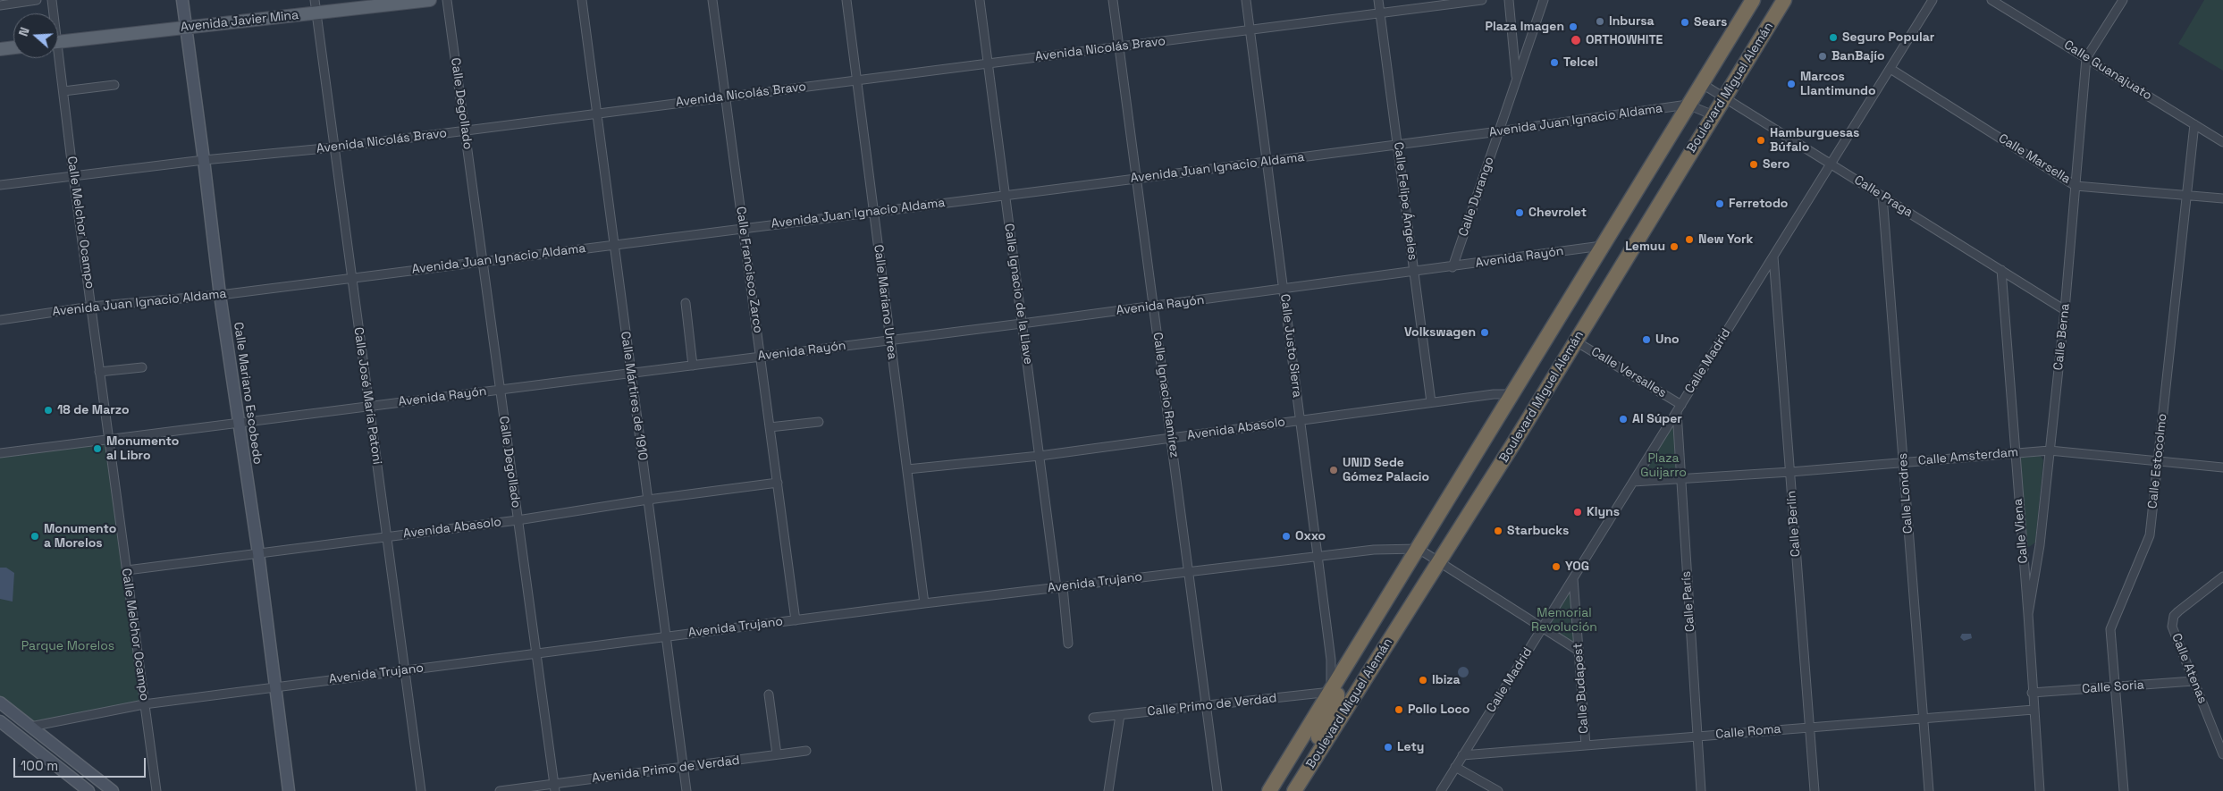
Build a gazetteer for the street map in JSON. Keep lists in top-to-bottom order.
{
  "streets": {
    "highway": ["Boulevard Miguel Alemán"],
    "main road": ["Avenida Javier Mina", "Calle Mariano Escobedo"],
    "street": [
      "Avenida Nicolás Bravo",
      "Calle Guanajuato",
      "Calle Degollado",
      "Avenida Juan Ignacio Aldama",
      "Calle Marsella",
      "Calle Durango",
      "Calle Praga",
      "Calle Felipe Ángeles",
      "Calle Melchor Ocampo",
      "Avenida Rayón",
      "Calle Francisco Zarco",
      "Calle Ignacio de la Llave",
      "Calle Mariano Urrea",
      "Calle Berna",
      "Calle Justo Sierra",
      "Calle Madrid",
      "Calle Versalles",
      "Calle Ignacio Ramírez",
      "Calle José María Patoni",
      "Calle Mártires de 1910",
      "Avenida Abasolo",
      "Calle Amsterdam",
      "Calle Estocolmo",
      "Calle Londres",
      "Calle Berlín",
      "Calle Viena",
      "Avenida Trujano",
      "Calle París",
      "Calle Atenas",
      "Calle Soria",
      "Calle Budapest",
      "Calle Primo de Verdad",
      "Calle Roma",
      "Avenida Primo de Verdad"
    ]
  },
  "crossings": [
    ["Avenida Javier Mina", "Calle Mariano Escobedo"],
    ["Avenida Javier Mina", "Calle José María Patoni"],
    ["Avenida Nicolás Bravo", "Calle Degollado"],
    ["Avenida Nicolás Bravo", "Calle Felipe Ángeles"],
    ["Avenida Nicolás Bravo", "Calle Melchor Ocampo"],
    ["Avenida Nicolás Bravo", "Calle Francisco Zarco"],
    ["Avenida Nicolás Bravo", "Calle Ignacio de la Llave"],
    ["Avenida Nicolás Bravo", "Calle Mariano Urrea"],
    ["Avenida Nicolás Bravo", "Calle Justo Sierra"],
    ["Avenida Nicolás Bravo", "Calle Mariano Escobedo"],
    ["Avenida Nicolás Bravo", "Calle Ignacio Ramírez"],
    ["Avenida Nicolás Bravo", "Calle José María Patoni"],
    ["Avenida Nicolás Bravo", "Calle Mártires de 1910"],
    ["Calle Guanajuato", "Calle Berna"],
    ["Calle Guanajuato", "Calle Estocolmo"],
    ["Boulevard Miguel Alemán", "Avenida Juan Ignacio Aldama"],
    ["Boulevard Miguel Alemán", "Calle Praga"],
    ["Boulevard Miguel Alemán", "Avenida Rayón"],
    ["Boulevard Miguel Alemán", "Calle Justo Sierra"],
    ["Boulevard Miguel Alemán", "Calle Versalles"],
    ["Boulevard Miguel Alemán", "Avenida Abasolo"],
    ["Boulevard Miguel Alemán", "Avenida Trujano"],
    ["Boulevard Miguel Alemán", "Calle Primo de Verdad"],
    ["Calle Degollado", "Avenida Juan Ignacio Aldama"],
    ["Calle Degollado", "Avenida Rayón"],
    ["Calle Degollado", "Avenida Abasolo"],
    ["Calle Degollado", "Avenida Trujano"],
    ["Calle Degollado", "Avenida Primo de Verdad"],
    ["Avenida Juan Ignacio Aldama", "Calle Durango"],
    ["Avenida Juan Ignacio Aldama", "Calle Felipe Ángeles"],
    ["Avenida Juan Ignacio Aldama", "Calle Melchor Ocampo"],
    ["Avenida Juan Ignacio Aldama", "Calle Francisco Zarco"],
    ["Avenida Juan Ignacio Aldama", "Calle Ignacio de la Llave"],
    ["Avenida Juan Ignacio Aldama", "Calle Mariano Urrea"],
    ["Avenida Juan Ignacio Aldama", "Calle Justo Sierra"],
    ["Avenida Juan Ignacio Aldama", "Calle Mariano Escobedo"],
    ["Avenida Juan Ignacio Aldama", "Calle Ignacio Ramírez"],
    ["Avenida Juan Ignacio Aldama", "Calle José María Patoni"],
    ["Avenida Juan Ignacio Aldama", "Calle Mártires de 1910"],
    ["Calle Marsella", "Calle Berna"],
    ["Calle Marsella", "Calle Madrid"],
    ["Calle Marsella", "Calle Estocolmo"],
    ["Calle Durango", "Avenida Rayón"],
    ["Calle Praga", "Calle Berna"],
    ["Calle Praga", "Calle Madrid"],
    ["Calle Praga", "Calle Londres"],
    ["Calle Praga", "Calle Viena"],
    ["Calle Felipe Ángeles", "Avenida Rayón"],
    ["Calle Felipe Ángeles", "Avenida Abasolo"],
    ["Calle Melchor Ocampo", "Avenida Rayón"],
    ["Calle Melchor Ocampo", "Avenida Abasolo"],
    ["Calle Melchor Ocampo", "Avenida Trujano"],
    ["Avenida Rayón", "Calle Francisco Zarco"],
    ["Avenida Rayón", "Calle Ignacio de la Llave"],
    ["Avenida Rayón", "Calle Mariano Urrea"],
    ["Avenida Rayón", "Calle Justo Sierra"],
    ["Avenida Rayón", "Calle Mariano Escobedo"],
    ["Avenida Rayón", "Calle Ignacio Ramírez"],
    ["Avenida Rayón", "Calle José María Patoni"],
    ["Avenida Rayón", "Calle Mártires de 1910"],
    ["Calle Francisco Zarco", "Avenida Abasolo"],
    ["Calle Francisco Zarco", "Avenida Trujano"],
    ["Calle Ignacio de la Llave", "Avenida Abasolo"],
    ["Calle Ignacio de la Llave", "Avenida Trujano"],
    ["Calle Mariano Urrea", "Avenida Abasolo"],
    ["Calle Mariano Urrea", "Avenida Trujano"],
    ["Calle Berna", "Calle Amsterdam"],
    ["Calle Berna", "Calle Viena"],
    ["Calle Justo Sierra", "Avenida Abasolo"],
    ["Calle Justo Sierra", "Avenida Trujano"],
    ["Calle Justo Sierra", "Calle Primo de Verdad"],
    ["Calle Madrid", "Calle Versalles"],
    ["Calle Madrid", "Calle Amsterdam"],
    ["Calle Madrid", "Calle Berlín"],
    ["Calle Madrid", "Calle París"],
    ["Calle Madrid", "Calle Budapest"],
    ["Calle Madrid", "Calle Roma"],
    ["Calle Versalles", "Calle París"],
    ["Calle Mariano Escobedo", "Avenida Abasolo"],
    ["Calle Mariano Escobedo", "Avenida Trujano"],
    ["Calle Ignacio Ramírez", "Avenida Abasolo"],
    ["Calle Ignacio Ramírez", "Avenida Trujano"],
    ["Calle Ignacio Ramírez", "Calle Primo de Verdad"],
    ["Calle José María Patoni", "Avenida Abasolo"],
    ["Calle José María Patoni", "Avenida Trujano"],
    ["Calle Mártires de 1910", "Avenida Abasolo"],
    ["Calle Mártires de 1910", "Avenida Trujano"],
    ["Calle Mártires de 1910", "Avenida Primo de Verdad"],
    ["Calle Amsterdam", "Calle Estocolmo"],
    ["Calle Amsterdam", "Calle Londres"],
    ["Calle Amsterdam", "Calle Berlín"],
    ["Calle Amsterdam", "Calle Viena"],
    ["Calle Amsterdam", "Calle París"],
    ["Calle Estocolmo", "Calle Soria"],
    ["Calle Londres", "Calle Roma"],
    ["Calle Berlín", "Calle Roma"],
    ["Calle Viena", "Calle Soria"],
    ["Calle Viena", "Calle Roma"],
    ["Calle París", "Calle Roma"],
    ["Calle Atenas", "Calle Soria"],
    ["Calle Budapest", "Calle Roma"]
  ],
  "parks": ["Plaza Guijarro", "Memorial Revolución", "Parque Morelos"],
  "places": [
    "Inbursa",
    "Sears",
    "Plaza Imagen",
    "Seguro Popular",
    "ORTHOWHITE",
    "BanBajío",
    "Telcel",
    "Marcos Llantimundo",
    "Hamburguesas Búfalo",
    "Sero",
    "Ferretodo",
    "Chevrolet",
    "New York",
    "Lemuu",
    "Volkswagen",
    "Uno",
    "18 de Marzo",
    "Al Súper",
    "Monumento al Libro",
    "UNID Sede Gómez Palacio",
    "Klyns",
    "Starbucks",
    "Monumento a Morelos",
    "Oxxo",
    "YOG",
    "Ibiza",
    "Pollo Loco",
    "Lety"
  ],
  "scale_bar": "100 m",
  "north": "left"
}
